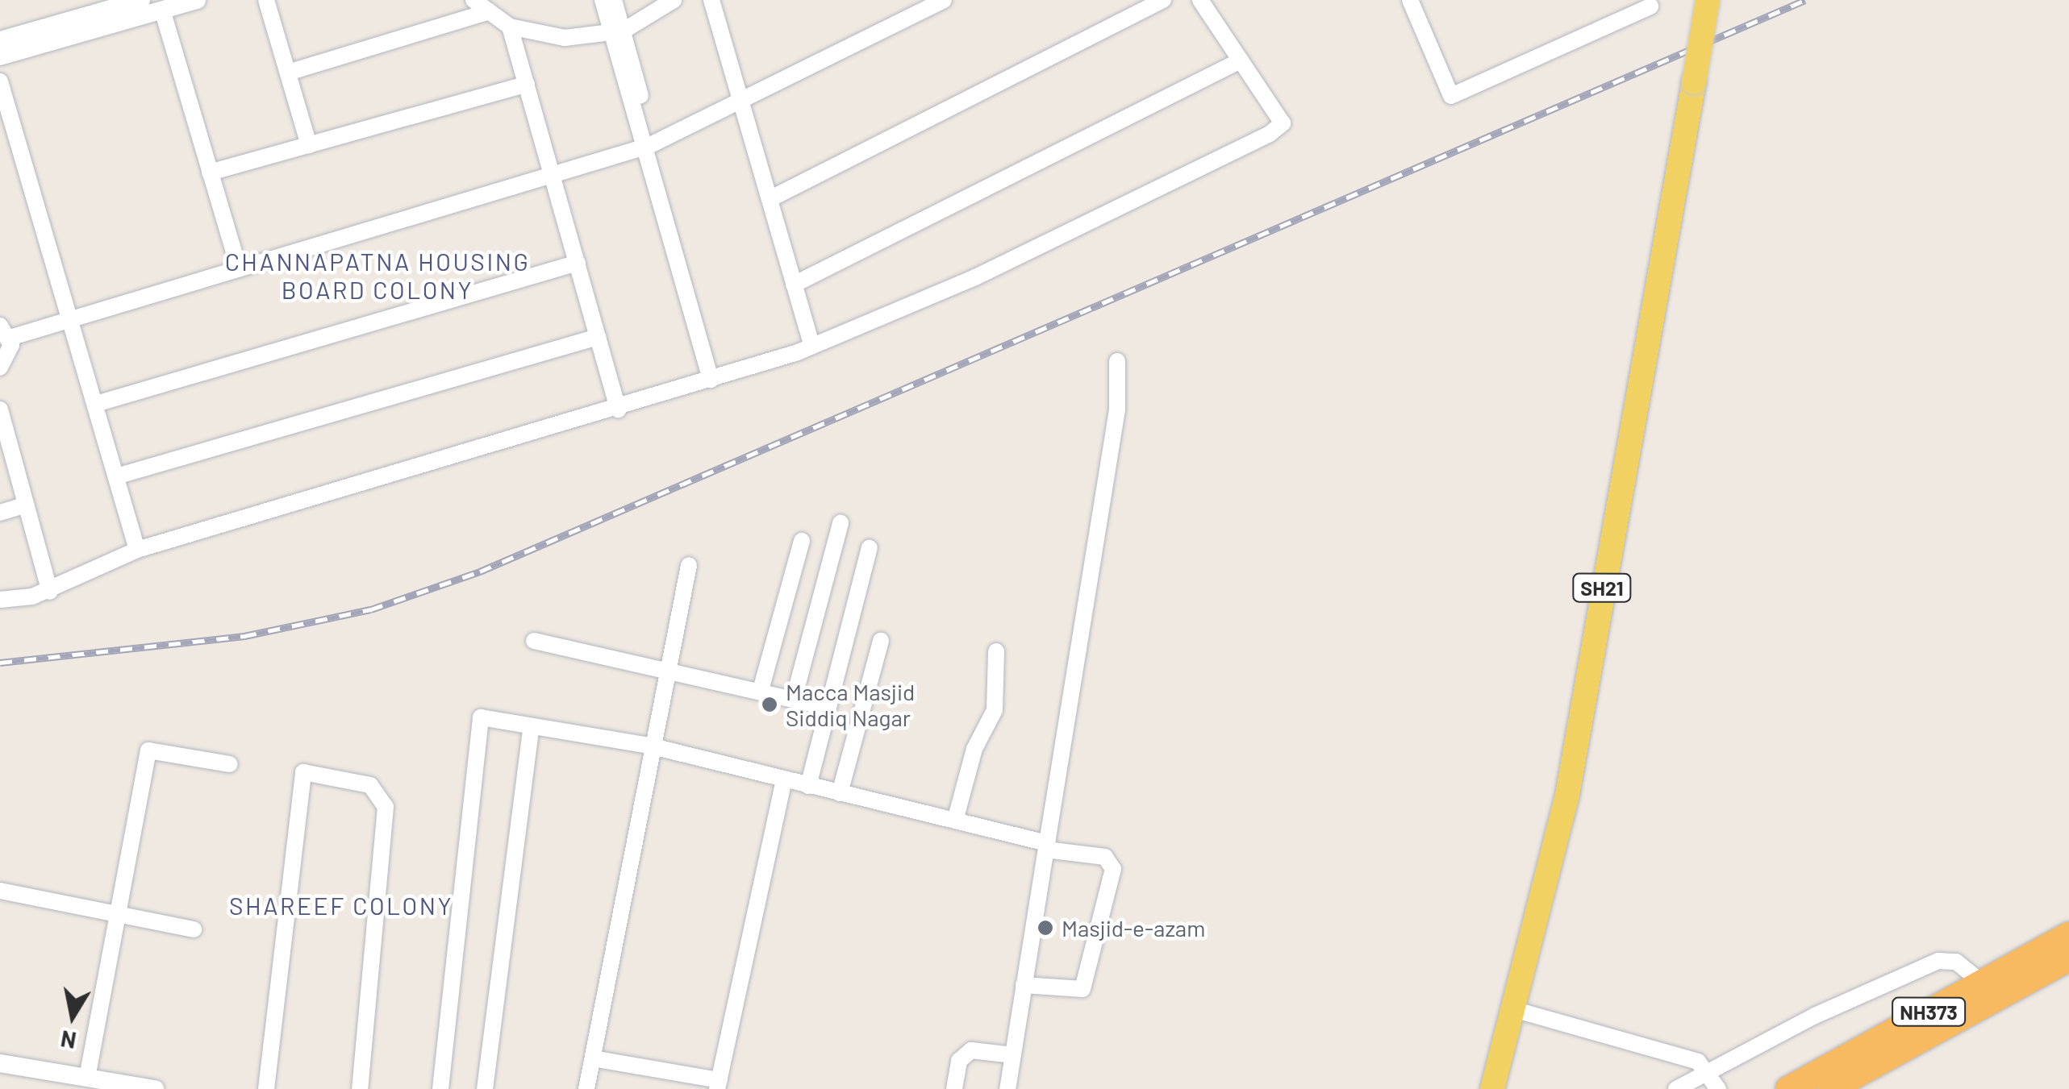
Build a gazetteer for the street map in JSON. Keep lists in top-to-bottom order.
{
  "streets": {
    "highway": ["NH373"],
    "main road": ["SH21"]
  },
  "districts": ["CHANNAPATNA HOUSING BOARD COLONY", "SHAREEF COLONY"],
  "places": ["Macca Masjid Siddiq Nagar", "Masjid-e-azam"],
  "north": "bottom"
}
